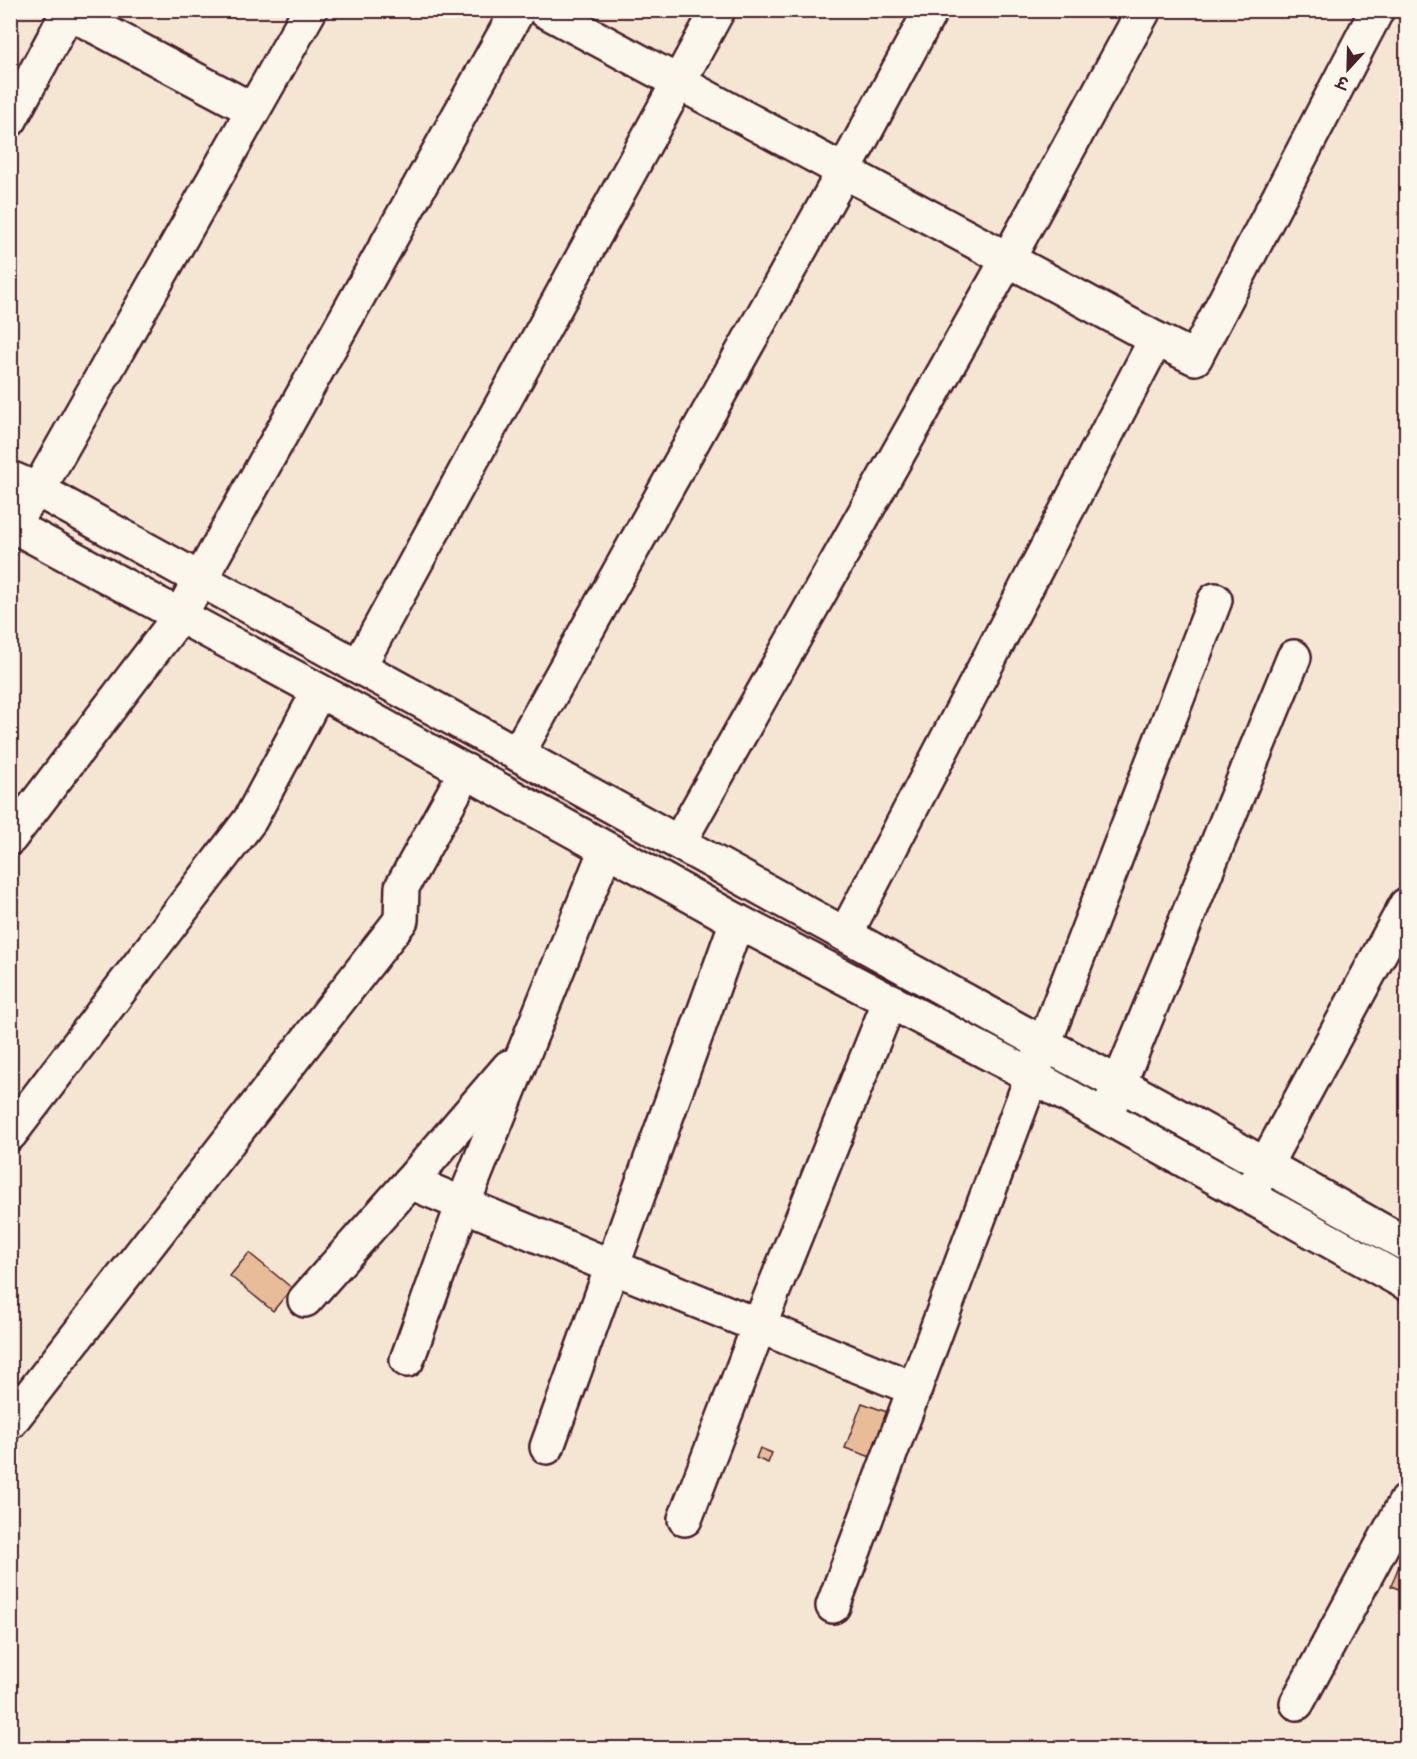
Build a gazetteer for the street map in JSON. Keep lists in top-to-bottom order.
{
  "north": "bottom"
}
